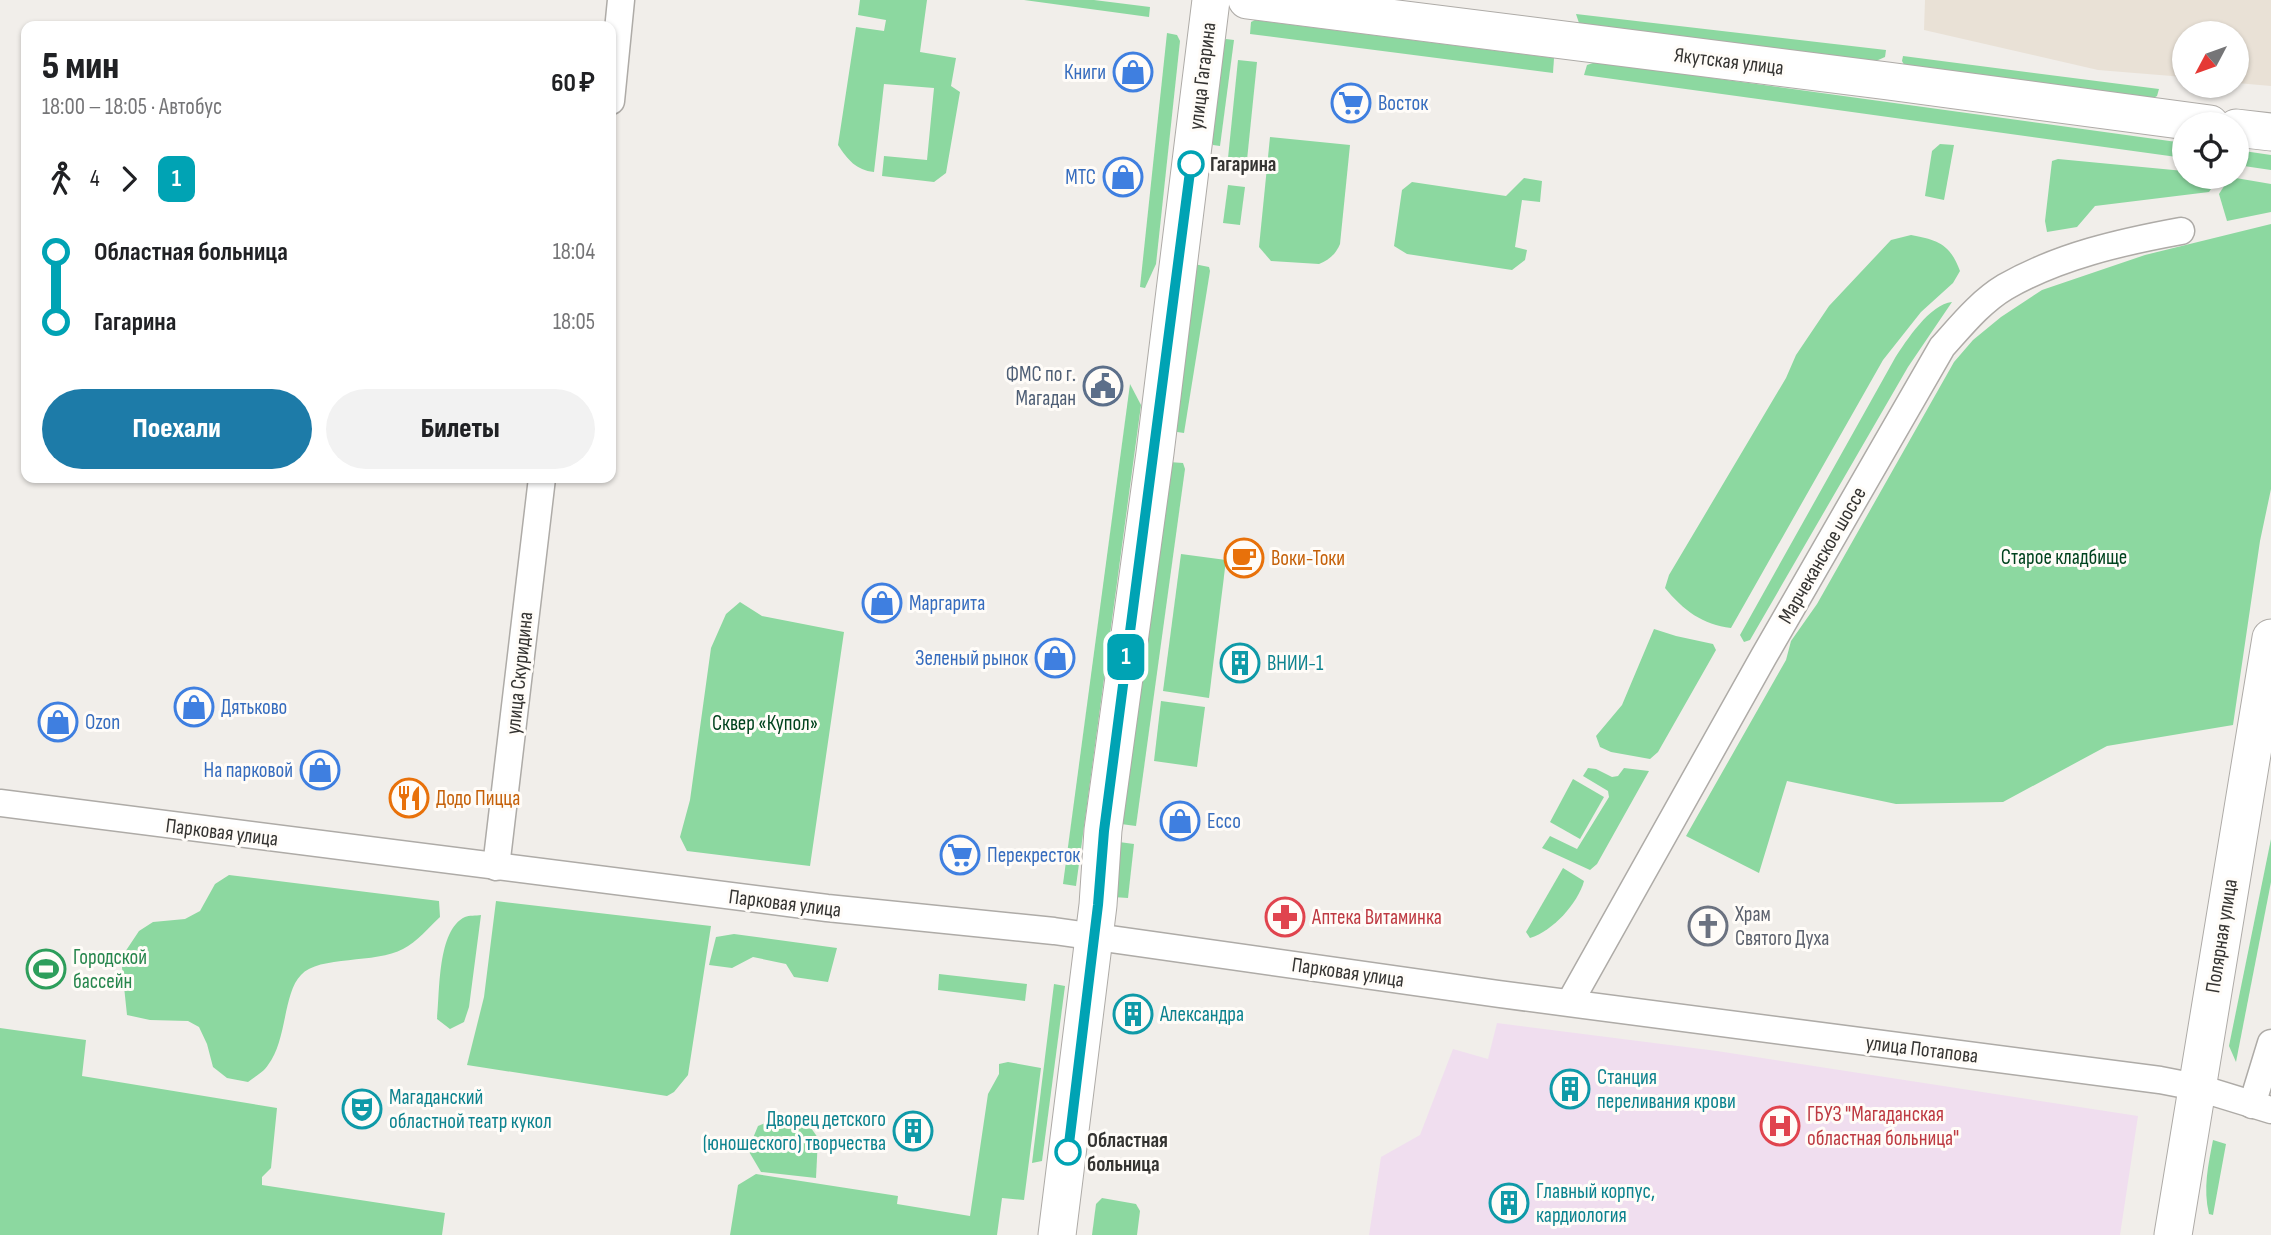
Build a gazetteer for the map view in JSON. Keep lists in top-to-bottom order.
{
  "streets": {
    "main road": ["Якутская улица", "улица Гагарина", "Полярная улица"],
    "street": [
      "Марчеканское шоссе",
      "улица Скуридина",
      "Парковая улица",
      "улица Потапова"
    ]
  },
  "crossings": [
    ["улица Гагарина", "Парковая улица"],
    ["Марчеканское шоссе", "Парковая улица"],
    ["Марчеканское шоссе", "улица Потапова"],
    ["улица Скуридина", "Парковая улица"],
    ["Парковая улица", "улица Потапова"],
    ["Полярная улица", "улица Потапова"]
  ],
  "parks": ["Старое кладбище", "Сквер «Купол»"],
  "places": {
    "shop": [
      "Книги",
      "МТС",
      "Маргарита",
      "Зеленый рынок",
      "Дятьково",
      "Ozon",
      "На парковой",
      "Ecco"
    ],
    "supermarket": ["Восток", "Перекресток"],
    "other": ["Гагарина", "Областная больница"],
    "public building": ["ФМС по г. Магадан"],
    "cafe": ["Воки-Токи"],
    "building": [
      "ВНИИ-1",
      "Александра",
      "Станция переливания крови",
      "Дворец детского (юношеского) творчества",
      "Главный корпус, кардиология"
    ],
    "restaurant": ["Додо Пицца"],
    "pharmacy": ["Аптека Витаминка"],
    "church": ["Храм Святого Духа"],
    "sports": ["Городской бассейн"],
    "theatre": ["Магаданский областной театр кукол"],
    "hospital": ["ГБУЗ \"Магаданская областная больница\""]
  },
  "lines": ["bus line 1"],
  "north": "bottom left",
  "page": {
    "on_map": "1",
    "heading": ["5 мин", "18:00 – 18:05 · Автобус", "60 ₽"],
    "legs": ["4", "1"],
    "list": [
      {
        "name": "Областная больница",
        "value": "18:04"
      },
      {
        "name": "Гагарина",
        "value": "18:05"
      }
    ],
    "buttons": ["Поехали", "Билеты"]
  }
}
